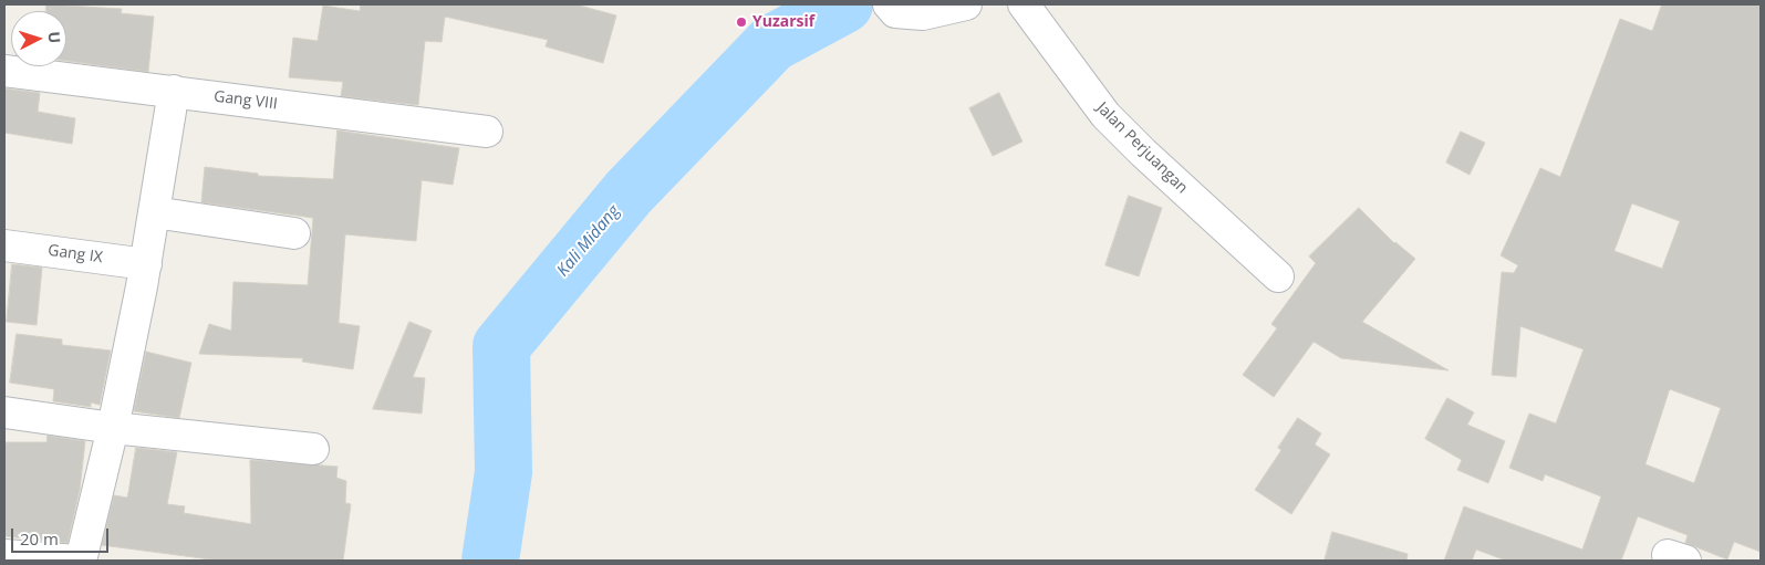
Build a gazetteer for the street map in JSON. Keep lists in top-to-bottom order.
{
  "streets": {
    "street": ["Gang VIII", "Jalan Perjuangan", "Gang IX"]
  },
  "water": ["Kali Midang"],
  "places": ["Yuzarsif"],
  "scale_bar": "20 m",
  "north": "right"
}
